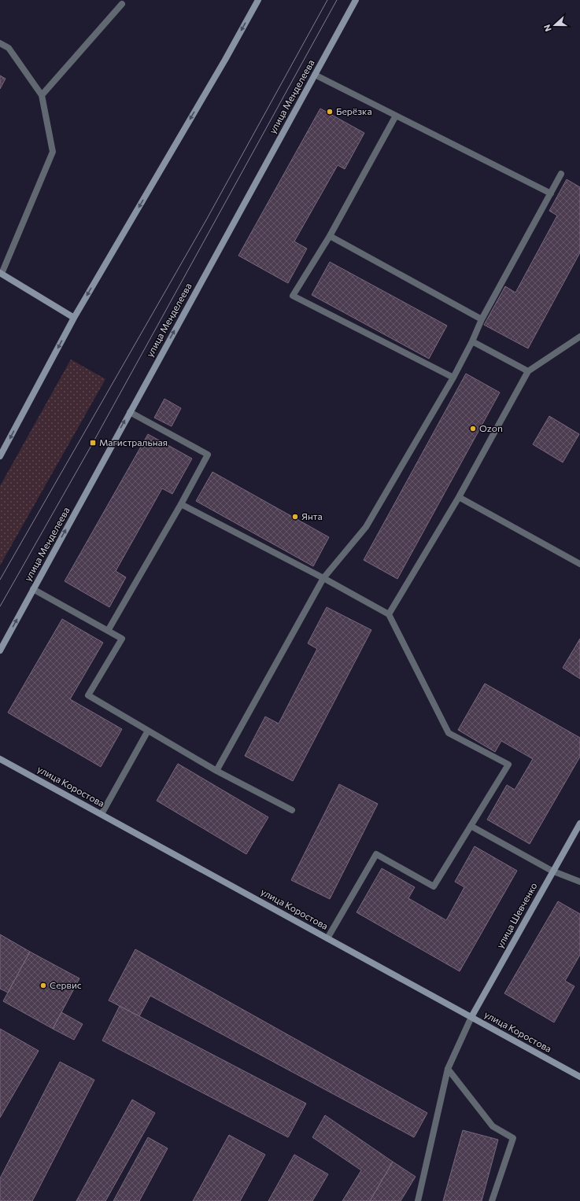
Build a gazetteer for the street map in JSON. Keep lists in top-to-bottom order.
{
  "streets": {
    "main road": ["улица Менделеева", "улица Коростова", "улица Шевченко"]
  },
  "crossings": [
    ["улица Коростова", "улица Шевченко"]
  ],
  "one_way": ["улица Менделеева"],
  "places": {
    "other": [
      "Берёзка",
      "Ozon",
      "Янта",
      "Сервис"
    ],
    "transit": ["Магистральная"]
  },
  "north": "left"
}
